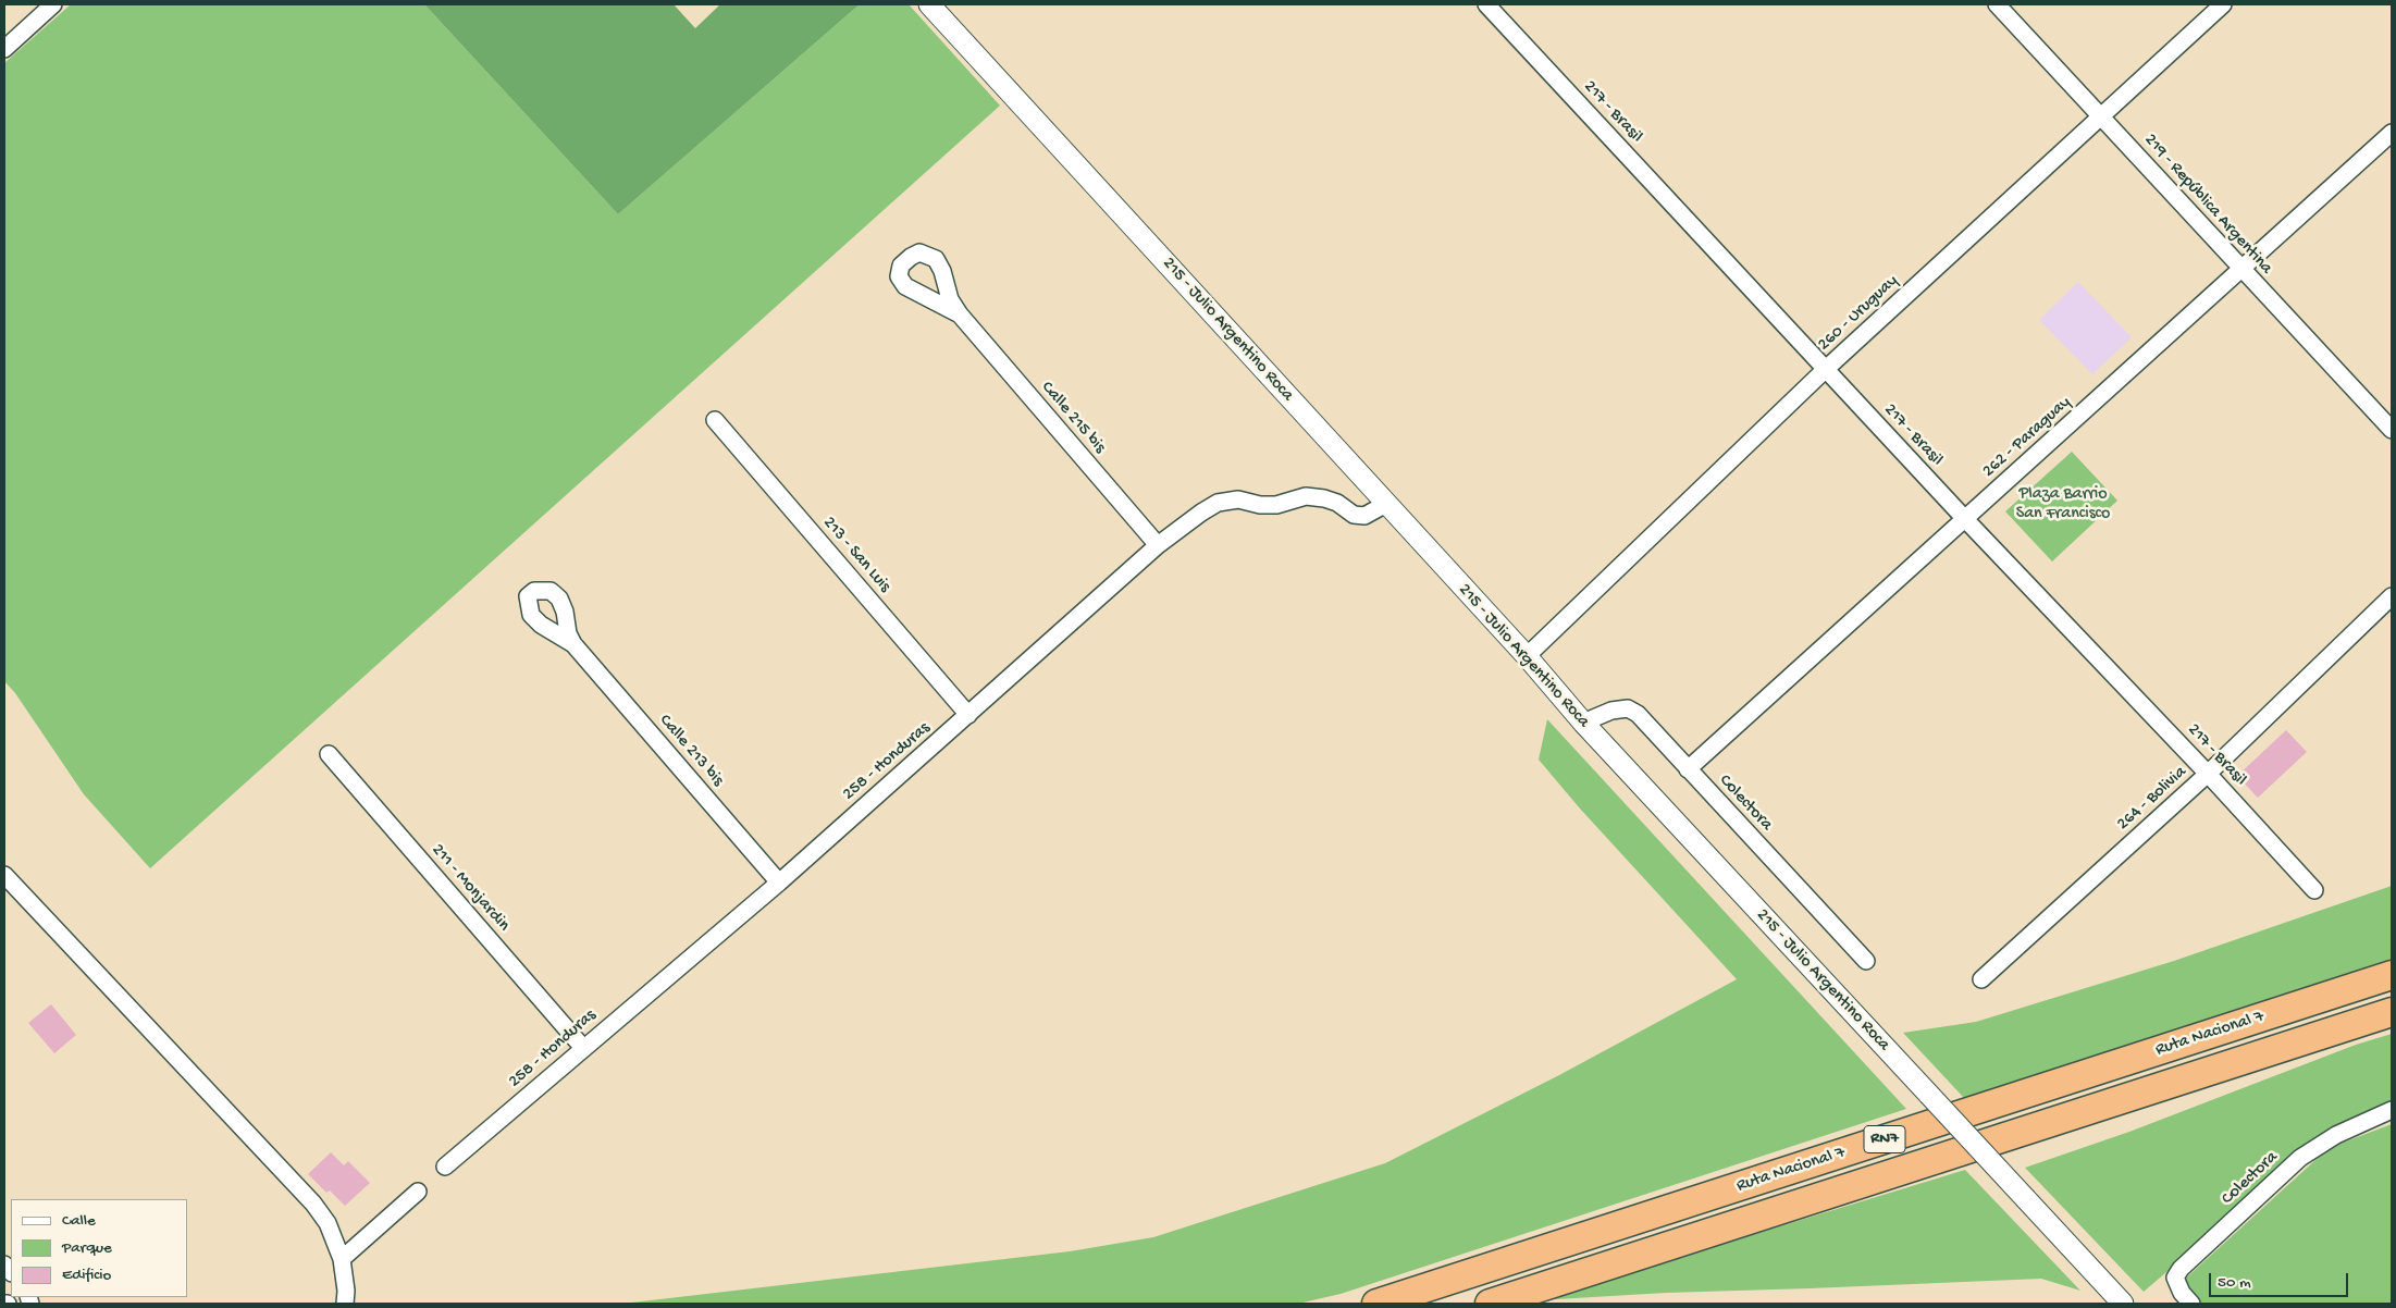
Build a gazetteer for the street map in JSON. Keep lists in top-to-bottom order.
{
  "streets": {
    "highway": ["Ruta Nacional 7", "RN7"],
    "street": [
      "217 - Brasil",
      "219 - República Argentina",
      "260 - Uruguay",
      "215 - Julio Argentino Roca",
      "Calle 215 bis",
      "262 - Paraguay",
      "213 - San Luis",
      "Calle 213 bis",
      "258 - Honduras",
      "264 - Bolivia",
      "Colectora",
      "211 - Monjardin"
    ]
  },
  "crossings": [
    ["217 - Brasil", "260 - Uruguay"],
    ["217 - Brasil", "262 - Paraguay"],
    ["217 - Brasil", "264 - Bolivia"],
    ["219 - República Argentina", "260 - Uruguay"],
    ["219 - República Argentina", "262 - Paraguay"],
    ["260 - Uruguay", "215 - Julio Argentino Roca"],
    ["215 - Julio Argentino Roca", "258 - Honduras"],
    ["215 - Julio Argentino Roca", "Colectora"],
    ["Calle 215 bis", "258 - Honduras"],
    ["262 - Paraguay", "Colectora"],
    ["213 - San Luis", "258 - Honduras"],
    ["Calle 213 bis", "258 - Honduras"],
    ["258 - Honduras", "211 - Monjardin"]
  ],
  "parks": ["Plaza Barrio San Francisco"],
  "legend": ["Calle", "Parque", "Edificio"],
  "scale_bar": "50 m"
}
